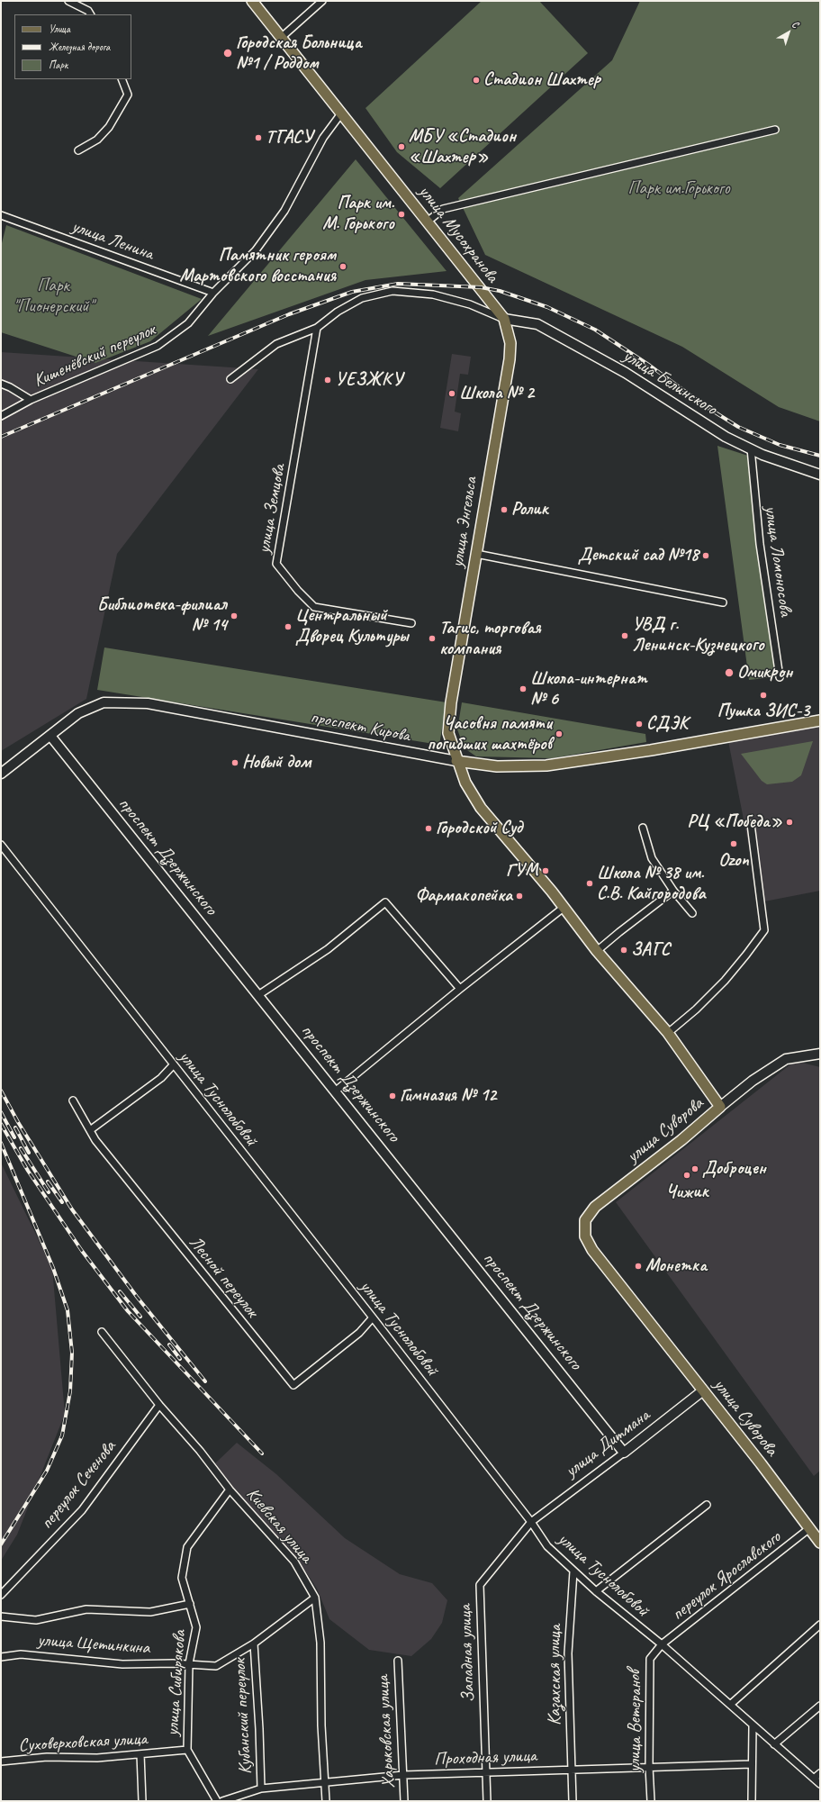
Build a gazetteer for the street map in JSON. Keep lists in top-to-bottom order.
{
  "streets": {
    "main road": [
      "улица Мусохранова",
      "улица Энгельса",
      "проспект Кирова",
      "улица Суворова"
    ],
    "street": [
      "улица Ленина",
      "Кишенёвский переулок",
      "улица Белинского",
      "улица Земцова",
      "улица Ломоносова",
      "проспект Дзержинского",
      "улица Туснолобовой",
      "Лесной переулок",
      "улица Дитмана",
      "переулок Сеченова",
      "Киевская улица",
      "переулок Ярославского",
      "улица Щетинкина",
      "Западная улица",
      "Казахская улица",
      "улица Сибирякова",
      "Кубанский переулок",
      "улица Ветеранов",
      "Харьковская улица",
      "Суховерховская улица",
      "Проходная улица"
    ]
  },
  "crossings": [
    ["улица Мусохранова", "Кишенёвский переулок"],
    ["улица Мусохранова", "улица Белинского"],
    ["улица Мусохранова", "улица Энгельса"],
    ["улица Ленина", "Кишенёвский переулок"],
    ["улица Белинского", "улица Энгельса"],
    ["улица Белинского", "улица Ломоносова"],
    ["улица Энгельса", "улица Суворова"],
    ["проспект Кирова", "проспект Дзержинского"],
    ["проспект Кирова", "улица Суворова"],
    ["проспект Дзержинского", "улица Дитмана"],
    ["улица Туснолобовой", "Лесной переулок"],
    ["улица Туснолобовой", "улица Дитмана"],
    ["улица Туснолобовой", "переулок Ярославского"],
    ["улица Туснолобовой", "Западная улица"],
    ["улица Туснолобовой", "Казахская улица"],
    ["улица Туснолобовой", "улица Ветеранов"],
    ["улица Суворова", "улица Дитмана"],
    ["улица Суворова", "переулок Ярославского"],
    ["улица Дитмана", "Западная улица"],
    ["переулок Сеченова", "Киевская улица"],
    ["Киевская улица", "улица Щетинкина"],
    ["Киевская улица", "улица Сибирякова"],
    ["Киевская улица", "Проходная улица"],
    ["переулок Ярославского", "улица Ветеранов"],
    ["улица Щетинкина", "улица Сибирякова"],
    ["улица Щетинкина", "Кубанский переулок"],
    ["Западная улица", "Проходная улица"],
    ["Казахская улица", "Проходная улица"],
    ["улица Сибирякова", "Суховерховская улица"],
    ["Кубанский переулок", "Проходная улица"],
    ["улица Ветеранов", "Проходная улица"],
    ["Харьковская улица", "Проходная улица"]
  ],
  "parks": ["Парк им.Горького", "Парк \"Пионерский\""],
  "places": [
    "Городская Больница №1 / Роддом",
    "Стадион Шахтер",
    "ТГАСУ",
    "МБУ «Стадион «Шахтер»",
    "Парк им. М. Горького",
    "Памятник героям Мартовского восстания",
    "УЕЗЖКУ",
    "Школа № 2",
    "Ролик",
    "Детский сад №18",
    "Библиотека-филиал № 14",
    "Центральный Дворец Культуры",
    "УВД г. Ленинск-Кузнецкого",
    "Тагис, торговая компания",
    "Омикрон",
    "Школа-интернат № 6",
    "Пушка ЗИС-3",
    "СДЭК",
    "Часовня памяти погибших шахтёров",
    "Новый дом",
    "РЦ «Победа»",
    "Городской Суд",
    "Ozon",
    "ГУМ",
    "Школа № 38 им. С.В. Кайгородова",
    "Фармакопейка",
    "ЗАГС",
    "Гимназия № 12",
    "Доброцен",
    "Чижик",
    "Монетка"
  ],
  "legend": ["Улица", "Железная дорога", "Парк"],
  "north": "top right"
}
